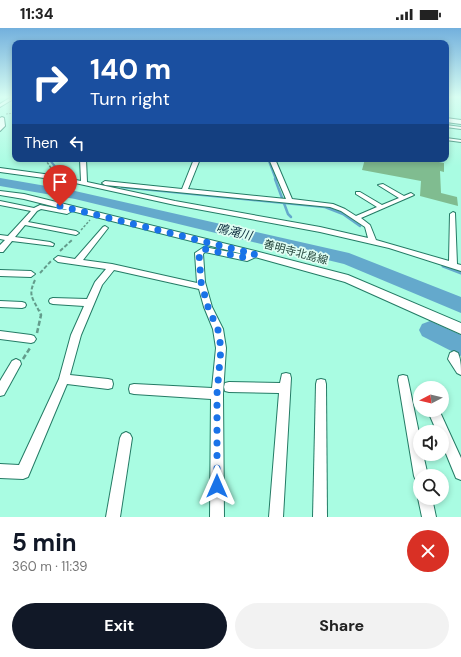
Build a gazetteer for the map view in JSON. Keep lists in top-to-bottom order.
{
  "streets": {
    "main road": ["善明寺北島線"]
  },
  "water": ["鳴滝川"],
  "north": "left",
  "page": {
    "status": "11:34",
    "turn": ["140 m", "Turn right"],
    "then": "Then",
    "heading": ["5 min", "360 m · 11:39"],
    "buttons": ["Exit", "Share"]
  }
}
